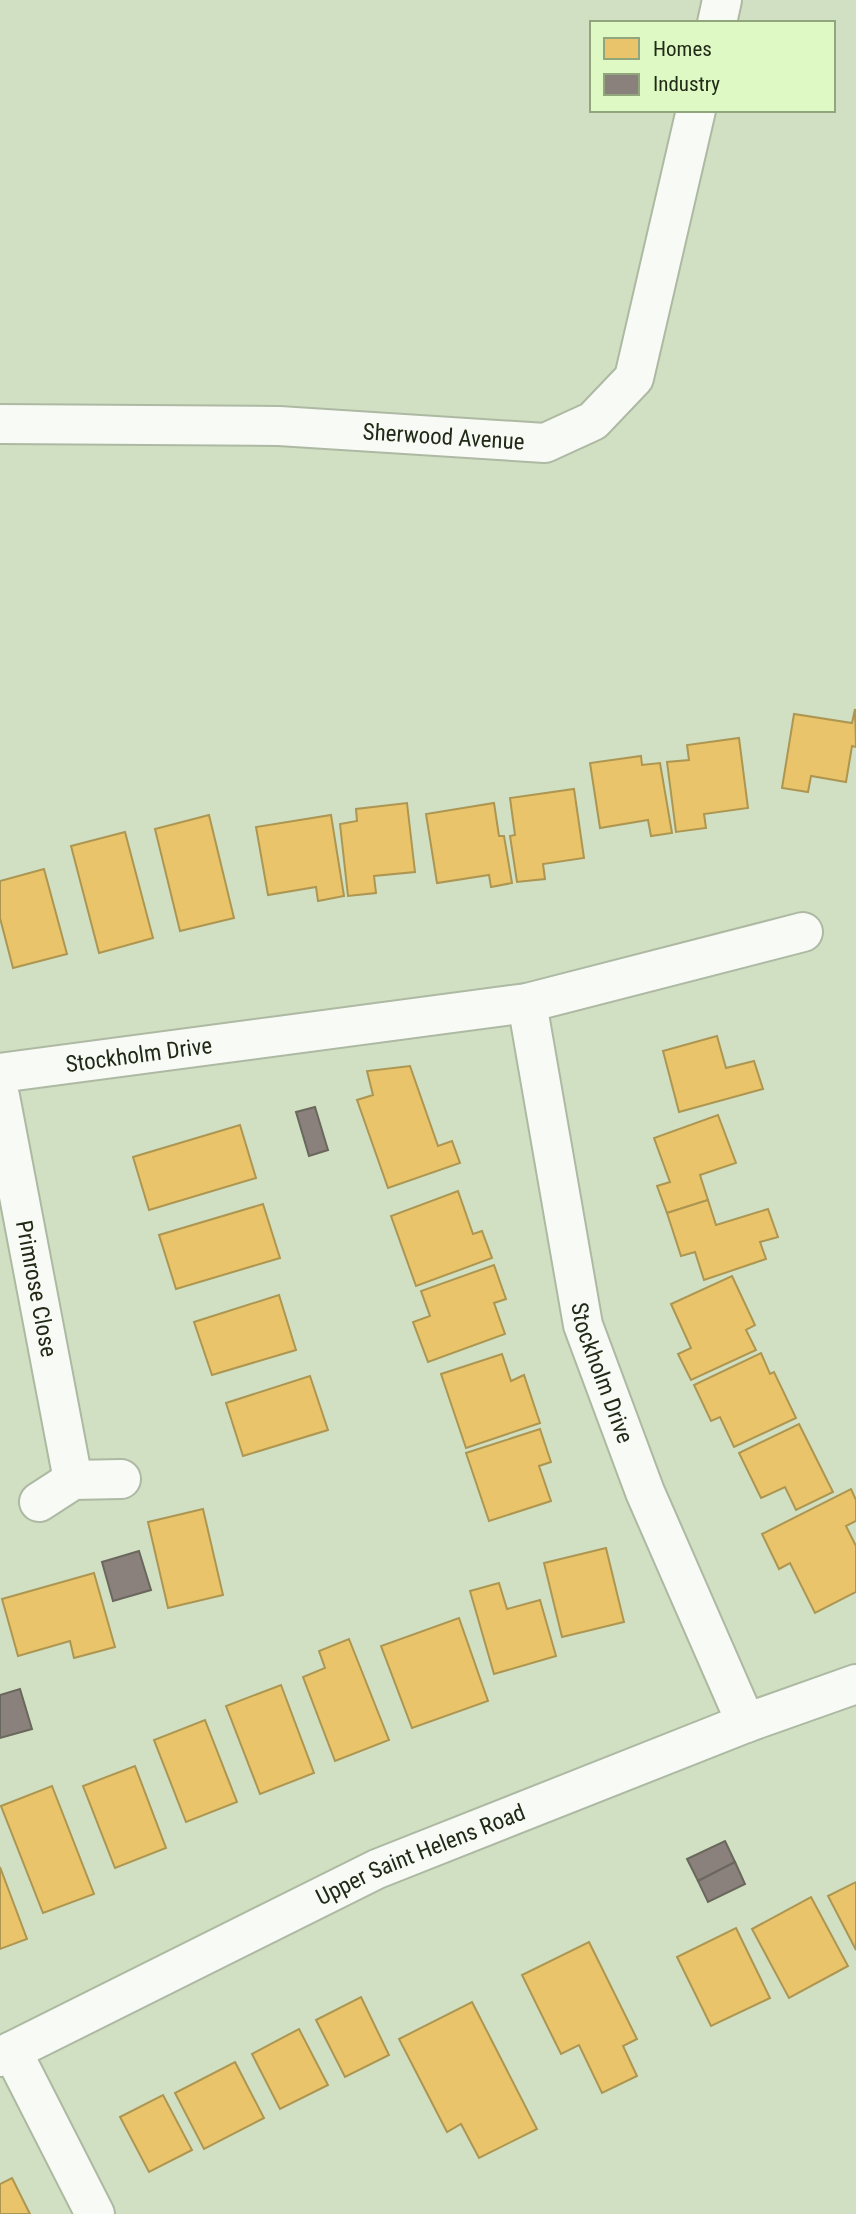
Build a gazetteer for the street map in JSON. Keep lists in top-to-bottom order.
{
  "streets": {
    "street": [
      "Sherwood Avenue",
      "Stockholm Drive",
      "Primrose Close",
      "Upper Saint Helens Road"
    ]
  },
  "crossings": [
    ["Stockholm Drive", "Upper Saint Helens Road"]
  ],
  "legend": ["Homes", "Industry"]
}
